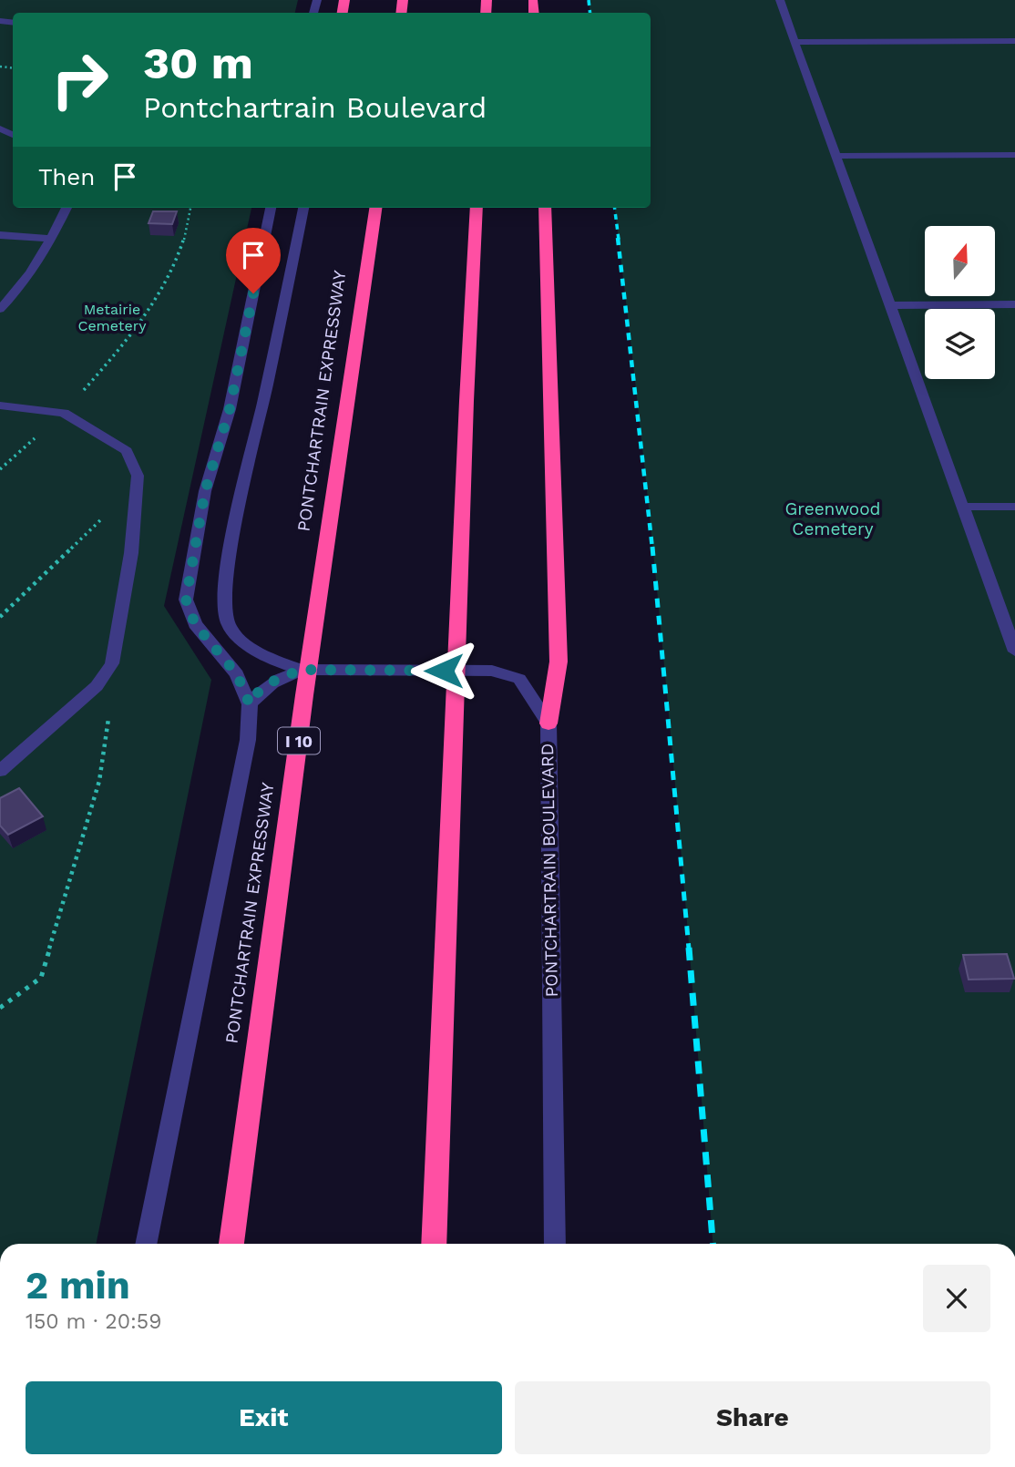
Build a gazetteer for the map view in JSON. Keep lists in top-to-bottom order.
{
  "streets": {
    "highway": ["PONTCHARTRAIN EXPRESSWAY", "I 10"],
    "street": ["PONTCHARTRAIN BOULEVARD"]
  },
  "parks": ["Metairie Cemetery", "Greenwood Cemetery"],
  "north": "top",
  "page": {
    "turn": ["30 m", "Pontchartrain Boulevard"],
    "then": "Then",
    "heading": ["2 min", "150 m · 20:59"],
    "buttons": ["Exit", "Share"]
  }
}
